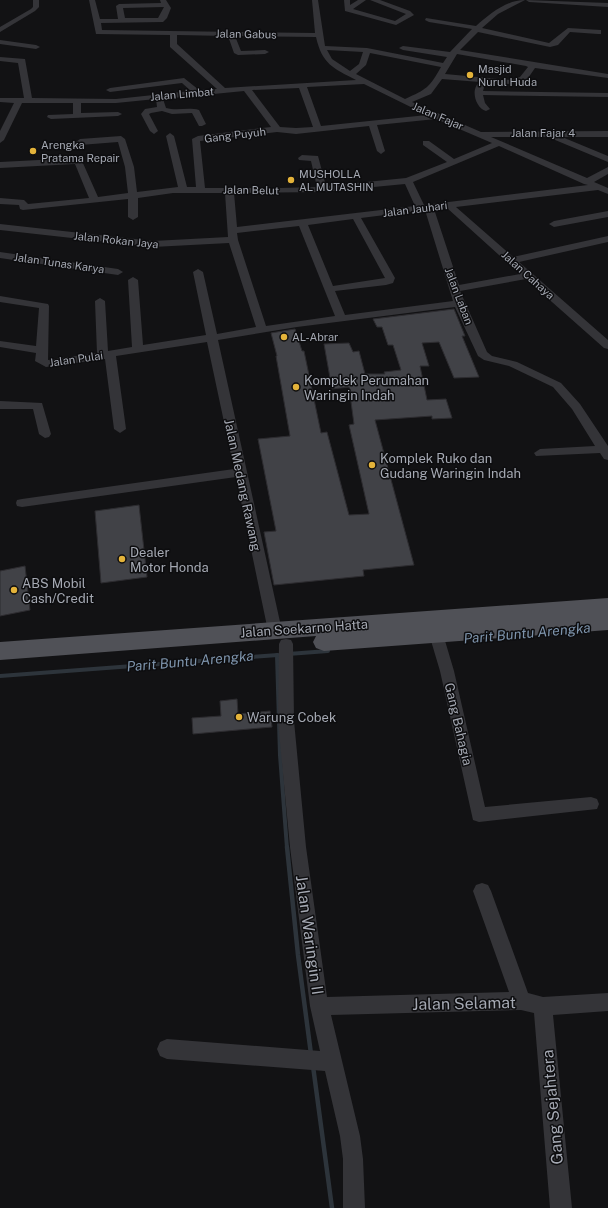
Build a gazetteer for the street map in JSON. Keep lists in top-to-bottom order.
{
  "streets": {
    "main road": ["Jalan Soekarno Hatta"],
    "street": [
      "Jalan Gabus",
      "Jalan Limbat",
      "Jalan Fajar",
      "Jalan Fajar 4",
      "Gang Puyuh",
      "Jalan Belut",
      "Jalan Jauhari",
      "Jalan Rokan Jaya",
      "Jalan Tunas Karya",
      "Jalan Cahaya",
      "Jalan Laban",
      "Jalan Pulai",
      "Jalan Medang Rawang",
      "Gang Bahagia",
      "Jalan Waringin II",
      "Jalan Selamat",
      "Gang Sejahtera"
    ]
  },
  "crossings": [
    ["Jalan Gabus", "Jalan Fajar"],
    ["Jalan Limbat", "Jalan Fajar"],
    ["Jalan Fajar", "Jalan Fajar 4"],
    ["Jalan Fajar", "Jalan Belut"],
    ["Jalan Fajar", "Jalan Jauhari"],
    ["Gang Puyuh", "Jalan Belut"],
    ["Jalan Belut", "Jalan Laban"],
    ["Jalan Jauhari", "Jalan Rokan Jaya"],
    ["Jalan Jauhari", "Jalan Cahaya"],
    ["Jalan Jauhari", "Jalan Laban"],
    ["Jalan Laban", "Jalan Pulai"],
    ["Jalan Pulai", "Jalan Medang Rawang"],
    ["Jalan Medang Rawang", "Jalan Soekarno Hatta"],
    ["Jalan Medang Rawang", "Jalan Waringin II"],
    ["Jalan Soekarno Hatta", "Gang Bahagia"],
    ["Jalan Soekarno Hatta", "Jalan Waringin II"],
    ["Jalan Waringin II", "Jalan Selamat"],
    ["Jalan Selamat", "Gang Sejahtera"]
  ],
  "water": ["Parit Buntu Arengka"],
  "places": [
    "Masjid Nurul Huda",
    "Arengka Pratama Repair",
    "MUSHOLLA AL MUTASHIN",
    "AL-Abrar",
    "Komplek Perumahan Waringin Indah",
    "Komplek Ruko dan Gudang Waringin Indah",
    "Dealer Motor Honda",
    "ABS Mobil Cash/Credit",
    "Warung Cobek"
  ]
}
